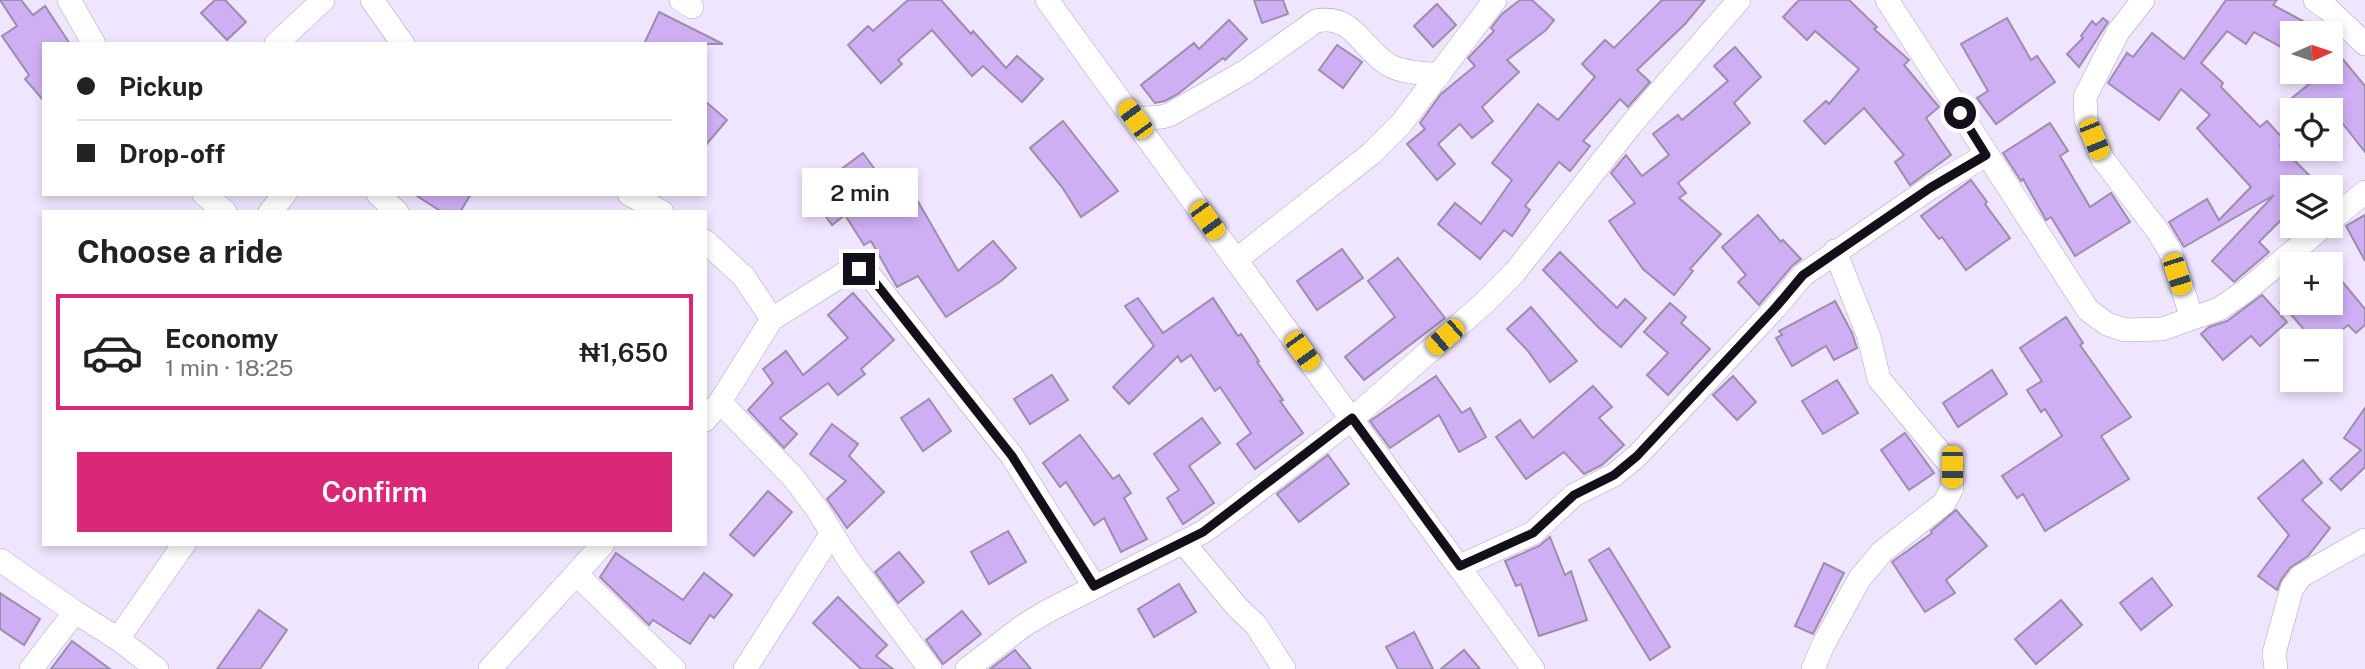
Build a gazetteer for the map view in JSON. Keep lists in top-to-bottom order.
{
  "north": "right",
  "page": {
    "map_buttons": ["+", "−"],
    "banner": ["Pickup", "Drop-off"],
    "bubble": "2 min",
    "heading": "Choose a ride",
    "list": [
      {
        "name": "Economy",
        "note": "1 min · 18:25",
        "value": "₦1,650"
      }
    ],
    "buttons": "Confirm"
  }
}
